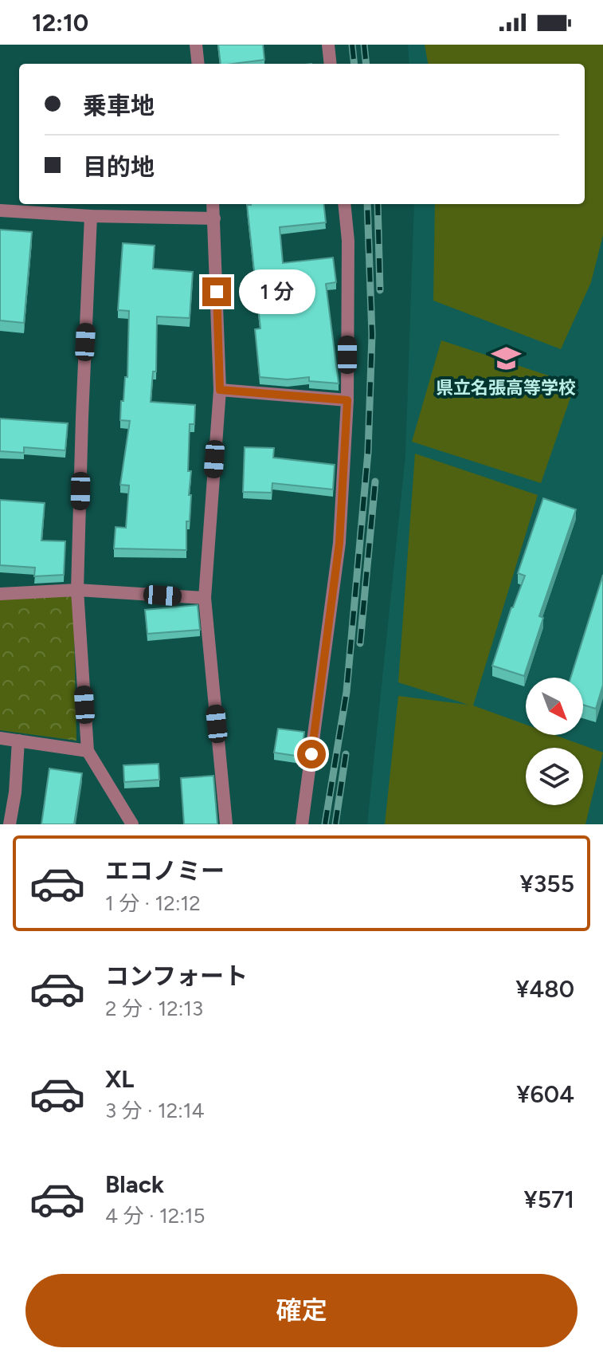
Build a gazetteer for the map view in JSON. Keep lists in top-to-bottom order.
{
  "places": {
    "school or university": ["県立名張高等学校"]
  },
  "north": "bottom right",
  "page": {
    "status": "12:10",
    "banner": ["乗車地", "目的地"],
    "bubble": "1 分",
    "list": [
      {
        "name": "エコノミー",
        "note": "1 分 · 12:12",
        "value": "¥355"
      },
      {
        "name": "コンフォート",
        "note": "2 分 · 12:13",
        "value": "¥480"
      },
      {
        "name": "XL",
        "note": "3 分 · 12:14",
        "value": "¥604"
      },
      {
        "name": "Black",
        "note": "4 分 · 12:15",
        "value": "¥571"
      }
    ],
    "buttons": "確定"
  }
}
